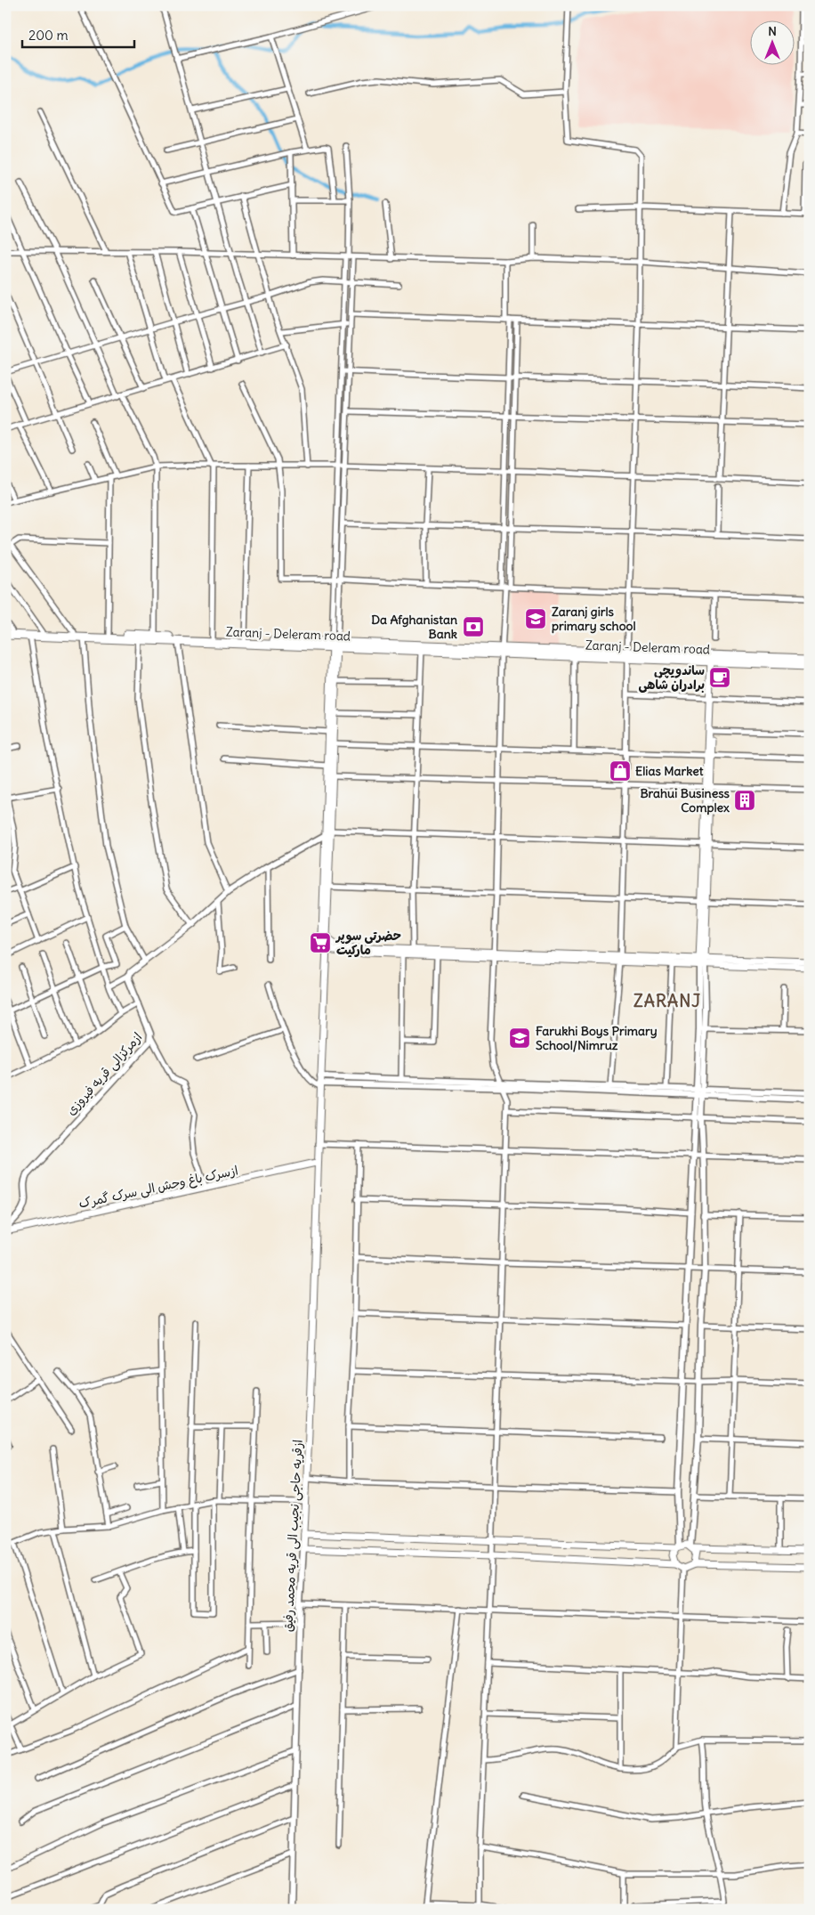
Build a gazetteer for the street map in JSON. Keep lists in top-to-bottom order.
{
  "streets": {
    "highway": ["Zaranj - Deleram road"],
    "main road": ["ازسرک باغ وحش الی سرک گمرک", "ازقریه حاجی نجیب الی قریه محمد رفیق"],
    "street": ["ازمرکزالی قریه فیروزی"]
  },
  "crossings": [
    ["ازمرکزالی قریه فیروزی", "ازسرک باغ وحش الی سرک گمرک"],
    ["ازسرک باغ وحش الی سرک گمرک", "ازقریه حاجی نجیب الی قریه محمد رفیق"]
  ],
  "districts": ["ZARANJ"],
  "places": {
    "school or university": ["Zaranj girls primary school", "Farukhi Boys Primary School/Nimruz"],
    "bank": ["Da Afghanistan Bank"],
    "cafe": ["ساندویچی برادران شاهی"],
    "shop": ["Elias Market"],
    "building": ["Brahui Business Complex"],
    "supermarket": ["حضرتی سوپر مارکیت"]
  },
  "scale_bar": "200 m",
  "north": "top"
}
